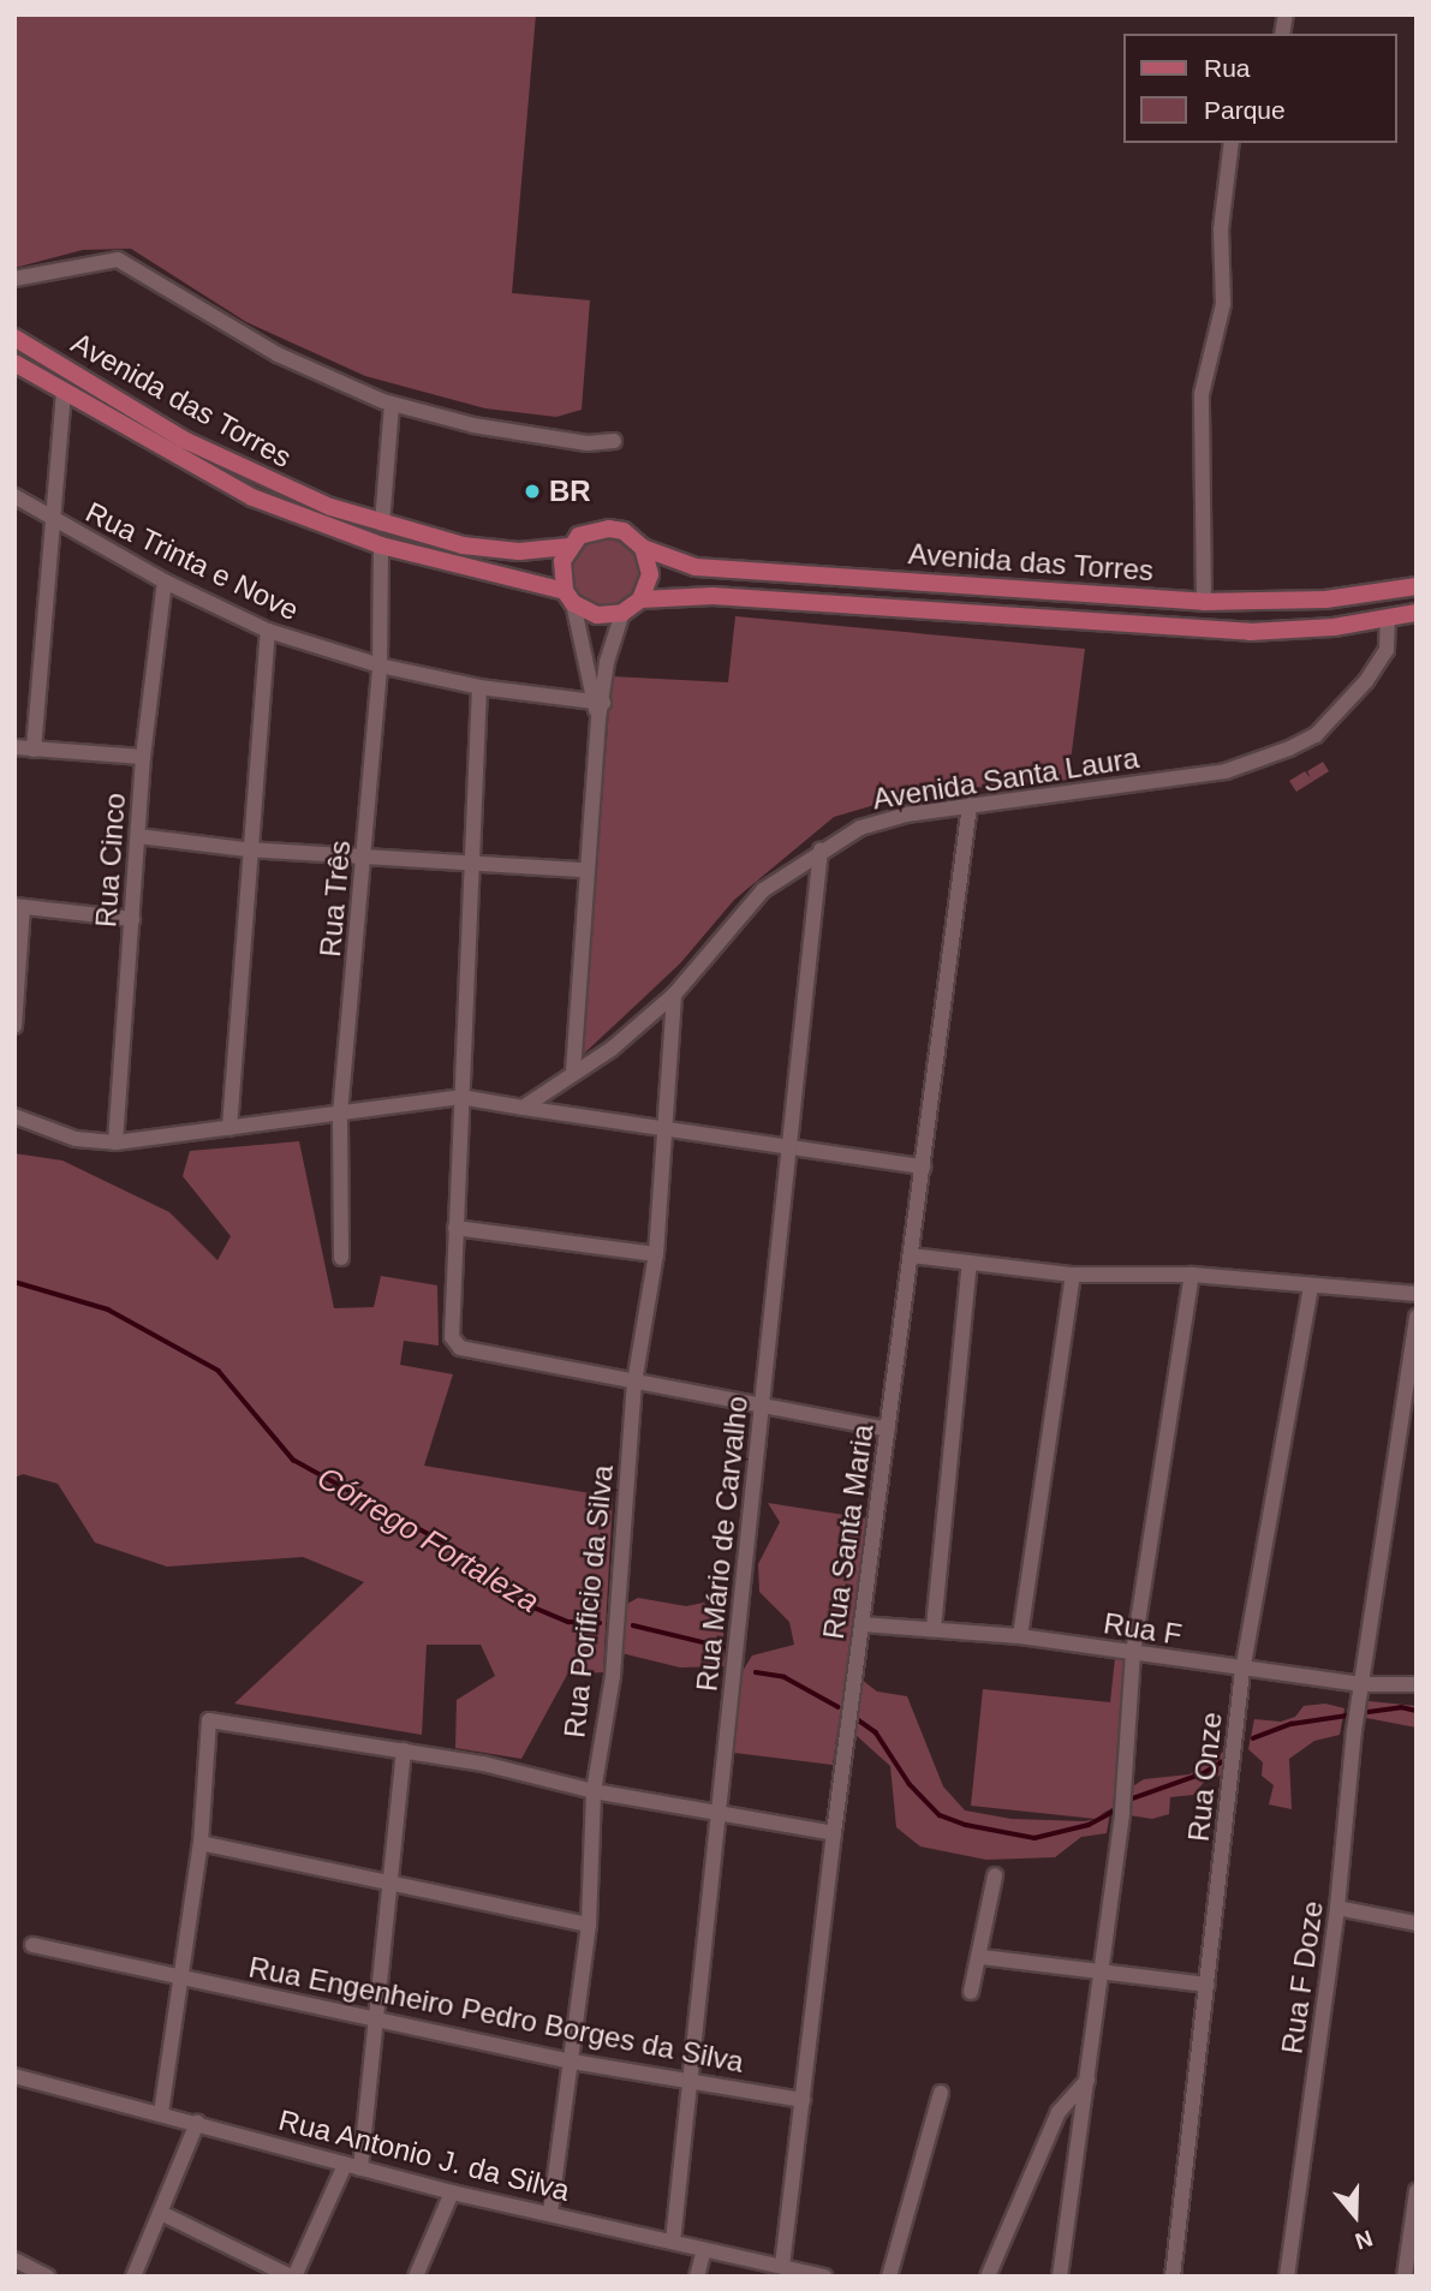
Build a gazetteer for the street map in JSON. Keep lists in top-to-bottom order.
{
  "streets": {
    "main road": ["Avenida das Torres"],
    "street": [
      "Rua Trinta e Nove",
      "Avenida Santa Laura",
      "Rua Cinco",
      "Rua Três",
      "Rua Santa Maria",
      "Rua Mário de Carvalho",
      "Rua Porificio da Silva",
      "Rua F",
      "Rua Onze",
      "Rua F Doze",
      "Rua Engenheiro Pedro Borges da Silva",
      "Rua Antonio J. da Silva"
    ]
  },
  "crossings": [
    ["Avenida das Torres", "Avenida Santa Laura"],
    ["Avenida das Torres", "Rua Três"],
    ["Rua Trinta e Nove", "Rua Cinco"],
    ["Rua Trinta e Nove", "Rua Três"],
    ["Avenida Santa Laura", "Rua Santa Maria"],
    ["Avenida Santa Laura", "Rua Mário de Carvalho"],
    ["Avenida Santa Laura", "Rua Porificio da Silva"],
    ["Rua Santa Maria", "Rua F"],
    ["Rua Santa Maria", "Rua Engenheiro Pedro Borges da Silva"],
    ["Rua Santa Maria", "Rua Antonio J. da Silva"],
    ["Rua Mário de Carvalho", "Rua Engenheiro Pedro Borges da Silva"],
    ["Rua Mário de Carvalho", "Rua Antonio J. da Silva"],
    ["Rua Porificio da Silva", "Rua Engenheiro Pedro Borges da Silva"],
    ["Rua Porificio da Silva", "Rua Antonio J. da Silva"],
    ["Rua F", "Rua Onze"],
    ["Rua F", "Rua F Doze"]
  ],
  "water": ["Córrego Fortaleza"],
  "places": ["BR"],
  "legend": ["Rua", "Parque"],
  "north": "bottom"
}
